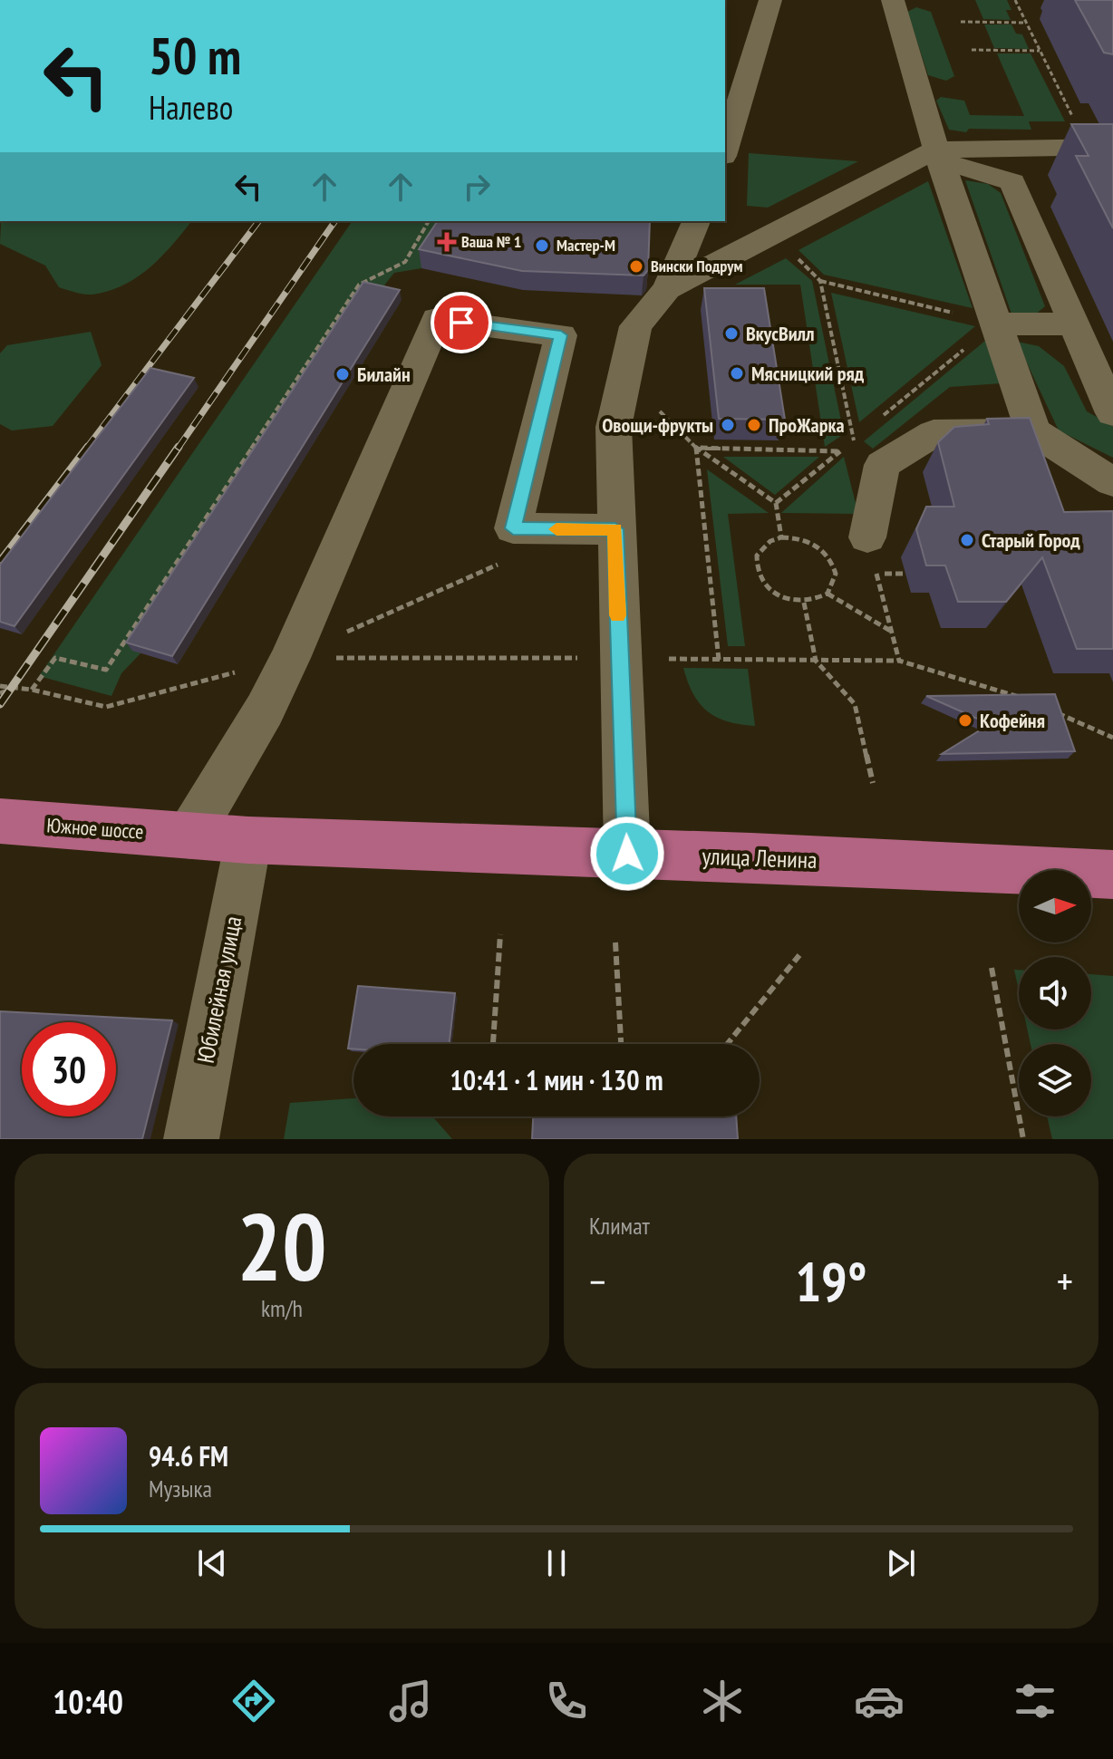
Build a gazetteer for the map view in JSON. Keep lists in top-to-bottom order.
{
  "streets": {
    "main road": ["Южное шоссе", "улица Ленина"],
    "street": ["Юбилейная улица"]
  },
  "crossings": [
    ["Южное шоссе", "улица Ленина"],
    ["улица Ленина", "Юбилейная улица"]
  ],
  "places": {
    "health": ["Ваша № 1"],
    "other": [
      "Мастер-М",
      "Вински Подрум",
      "ВкусВилл",
      "Мясницкий ряд",
      "Билайн",
      "Овощи-фрукты",
      "ПроЖарка",
      "Старый Город",
      "Кофейня"
    ]
  },
  "north": "right",
  "page": {
    "turn": ["50 m", "Налево"],
    "limit": "30",
    "trip": "10:41 · 1 мин · 130 m",
    "tile": [
      ["20", "km/h"],
      "Климат"
    ],
    "heat": ["−", "19°", "+"],
    "song": ["94.6 FM", "Музыка"],
    "tabs": "10:40"
  }
}
